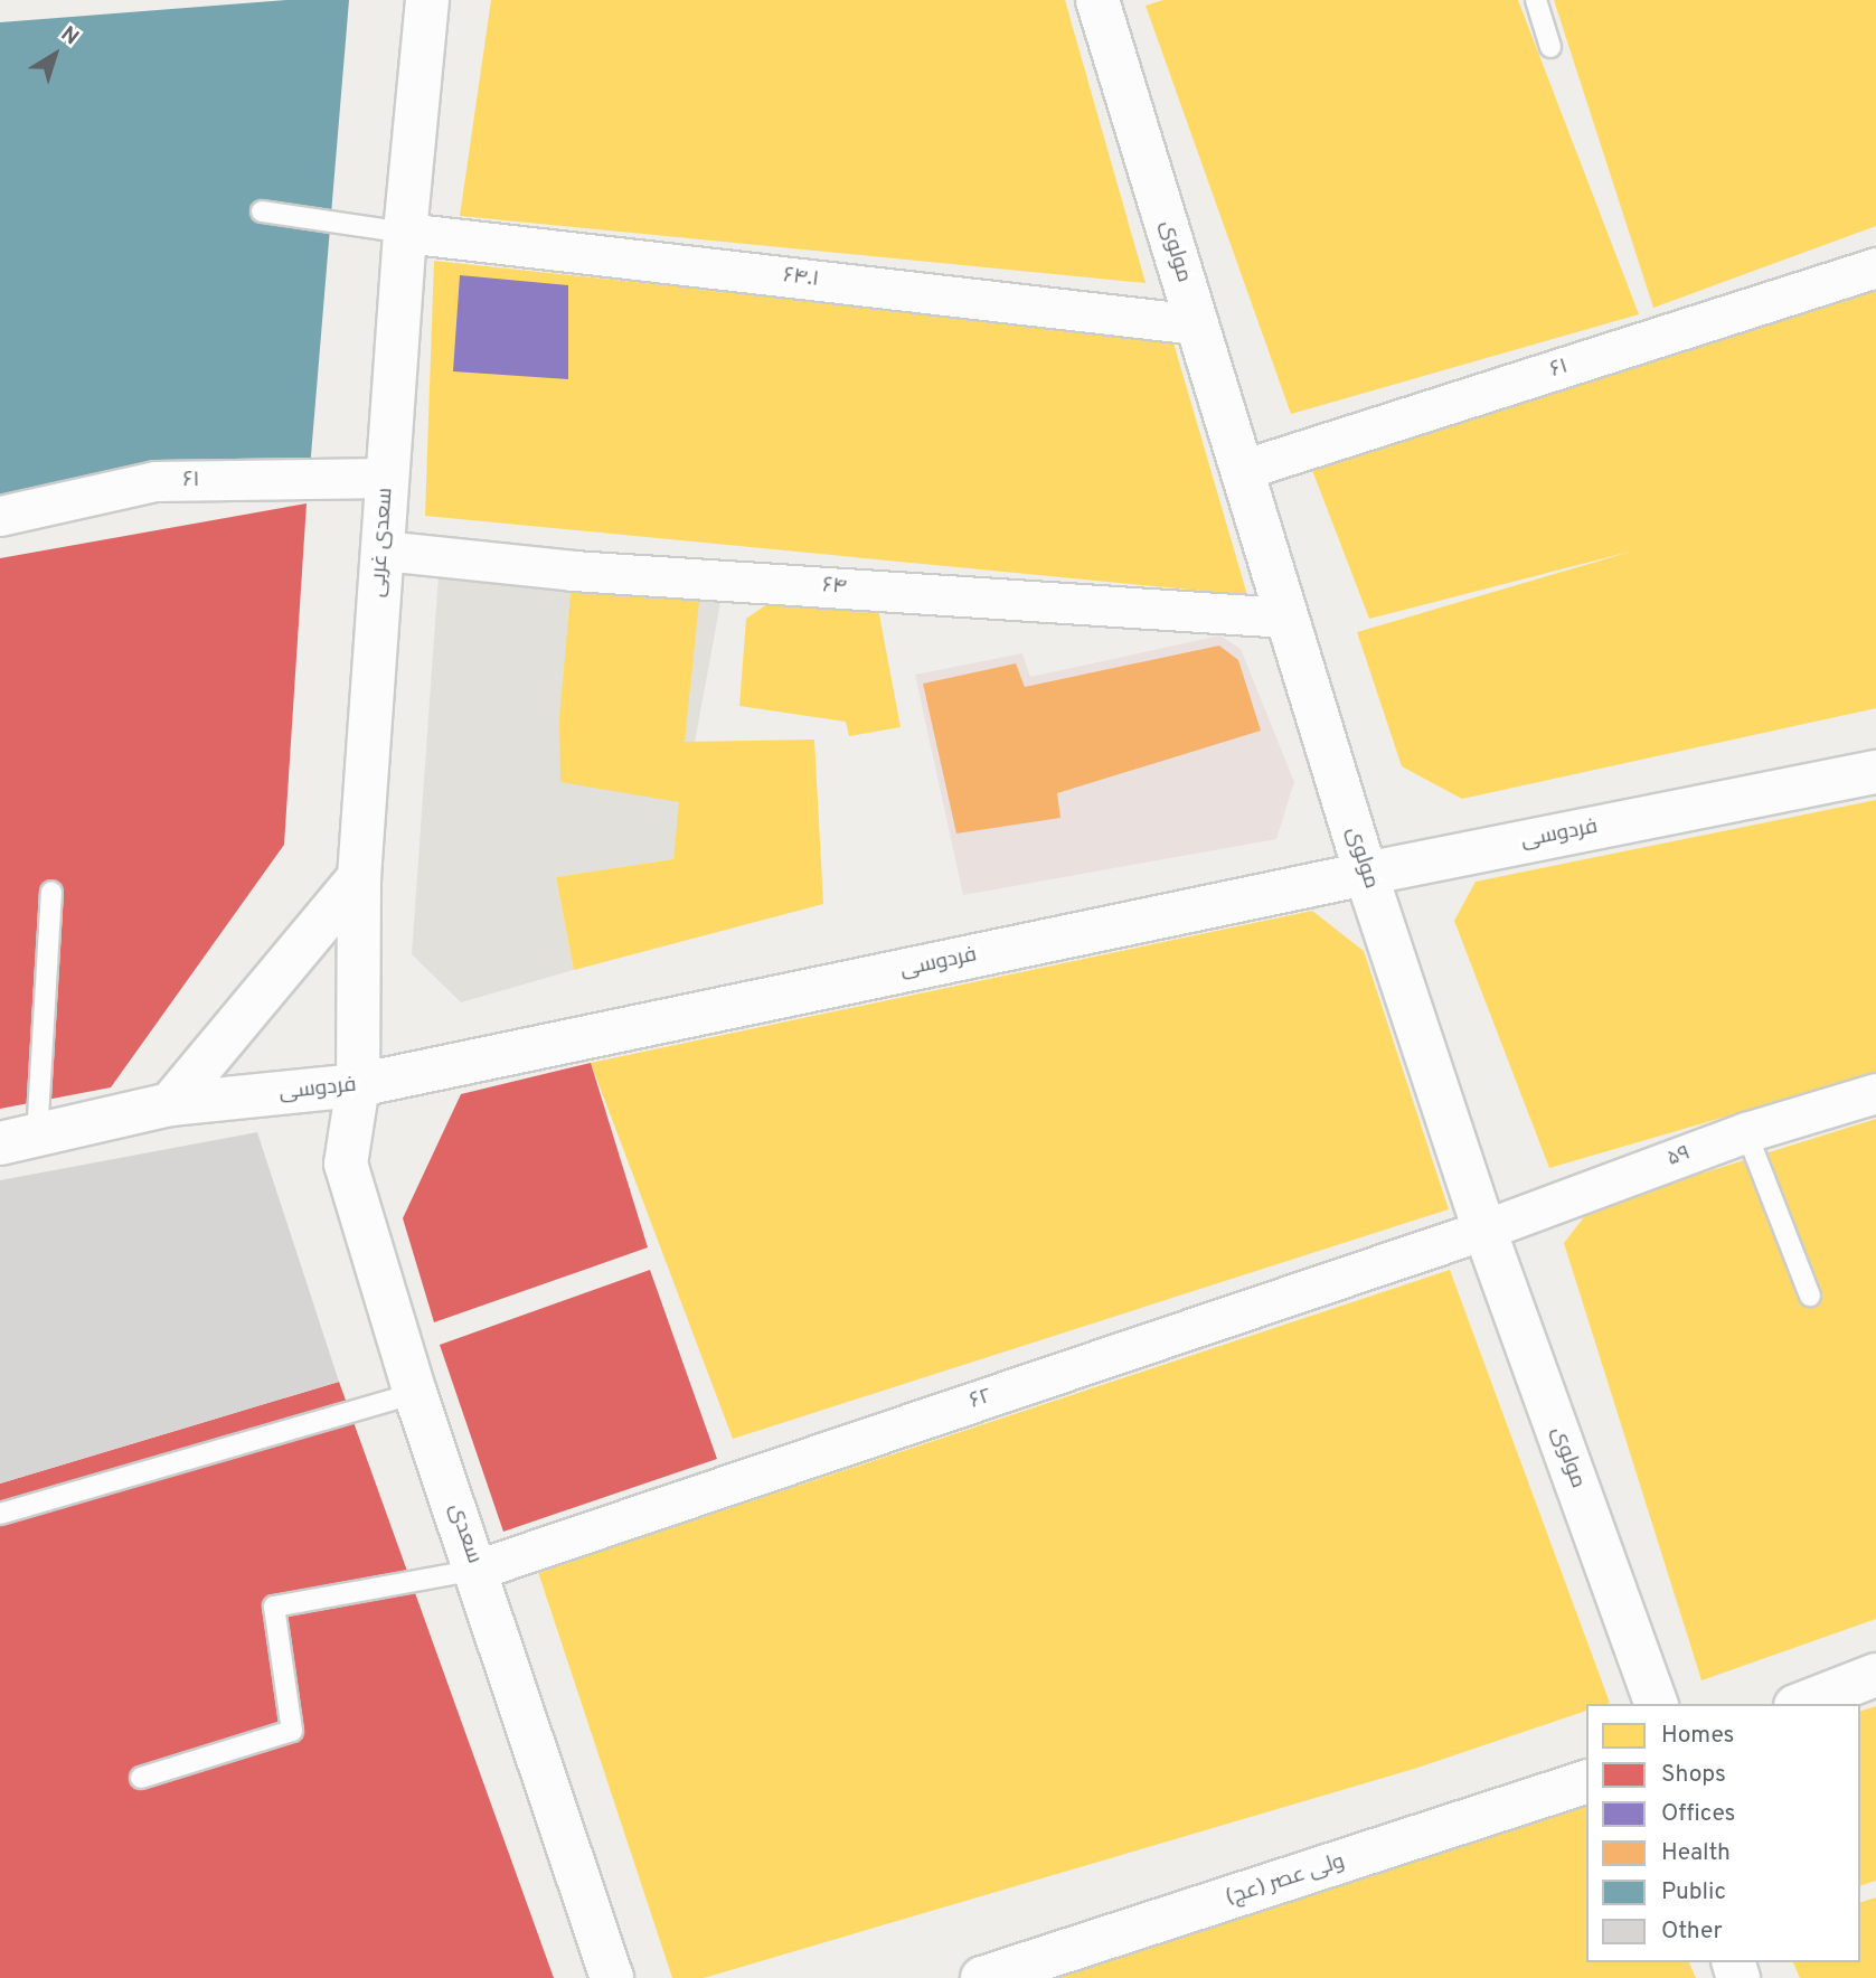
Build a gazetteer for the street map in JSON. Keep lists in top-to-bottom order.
{
  "streets": {
    "main road": [
      "مولوی",
      "سعدی غربی",
      "فردوسی",
      "سعدی",
      "ولی عصر (عج)"
    ],
    "street": [
      "۶۴.۱",
      "۶۱",
      "۶۴",
      "۵۹",
      "۶۲"
    ]
  },
  "crossings": [
    ["مولوی", "۶۴.۱"],
    ["مولوی", "۶۱"],
    ["مولوی", "۶۴"],
    ["مولوی", "فردوسی"],
    ["مولوی", "۵۹"],
    ["مولوی", "۶۲"],
    ["۶۴.۱", "سعدی غربی"],
    ["۶۱", "سعدی غربی"],
    ["سعدی غربی", "۶۴"],
    ["سعدی غربی", "فردوسی"],
    ["سعدی غربی", "سعدی"],
    ["فردوسی", "سعدی"],
    ["۵۹", "۶۲"],
    ["۶۲", "سعدی"]
  ],
  "legend": [
    "Homes",
    "Shops",
    "Offices",
    "Health",
    "Public",
    "Other"
  ],
  "north": "top right"
}
